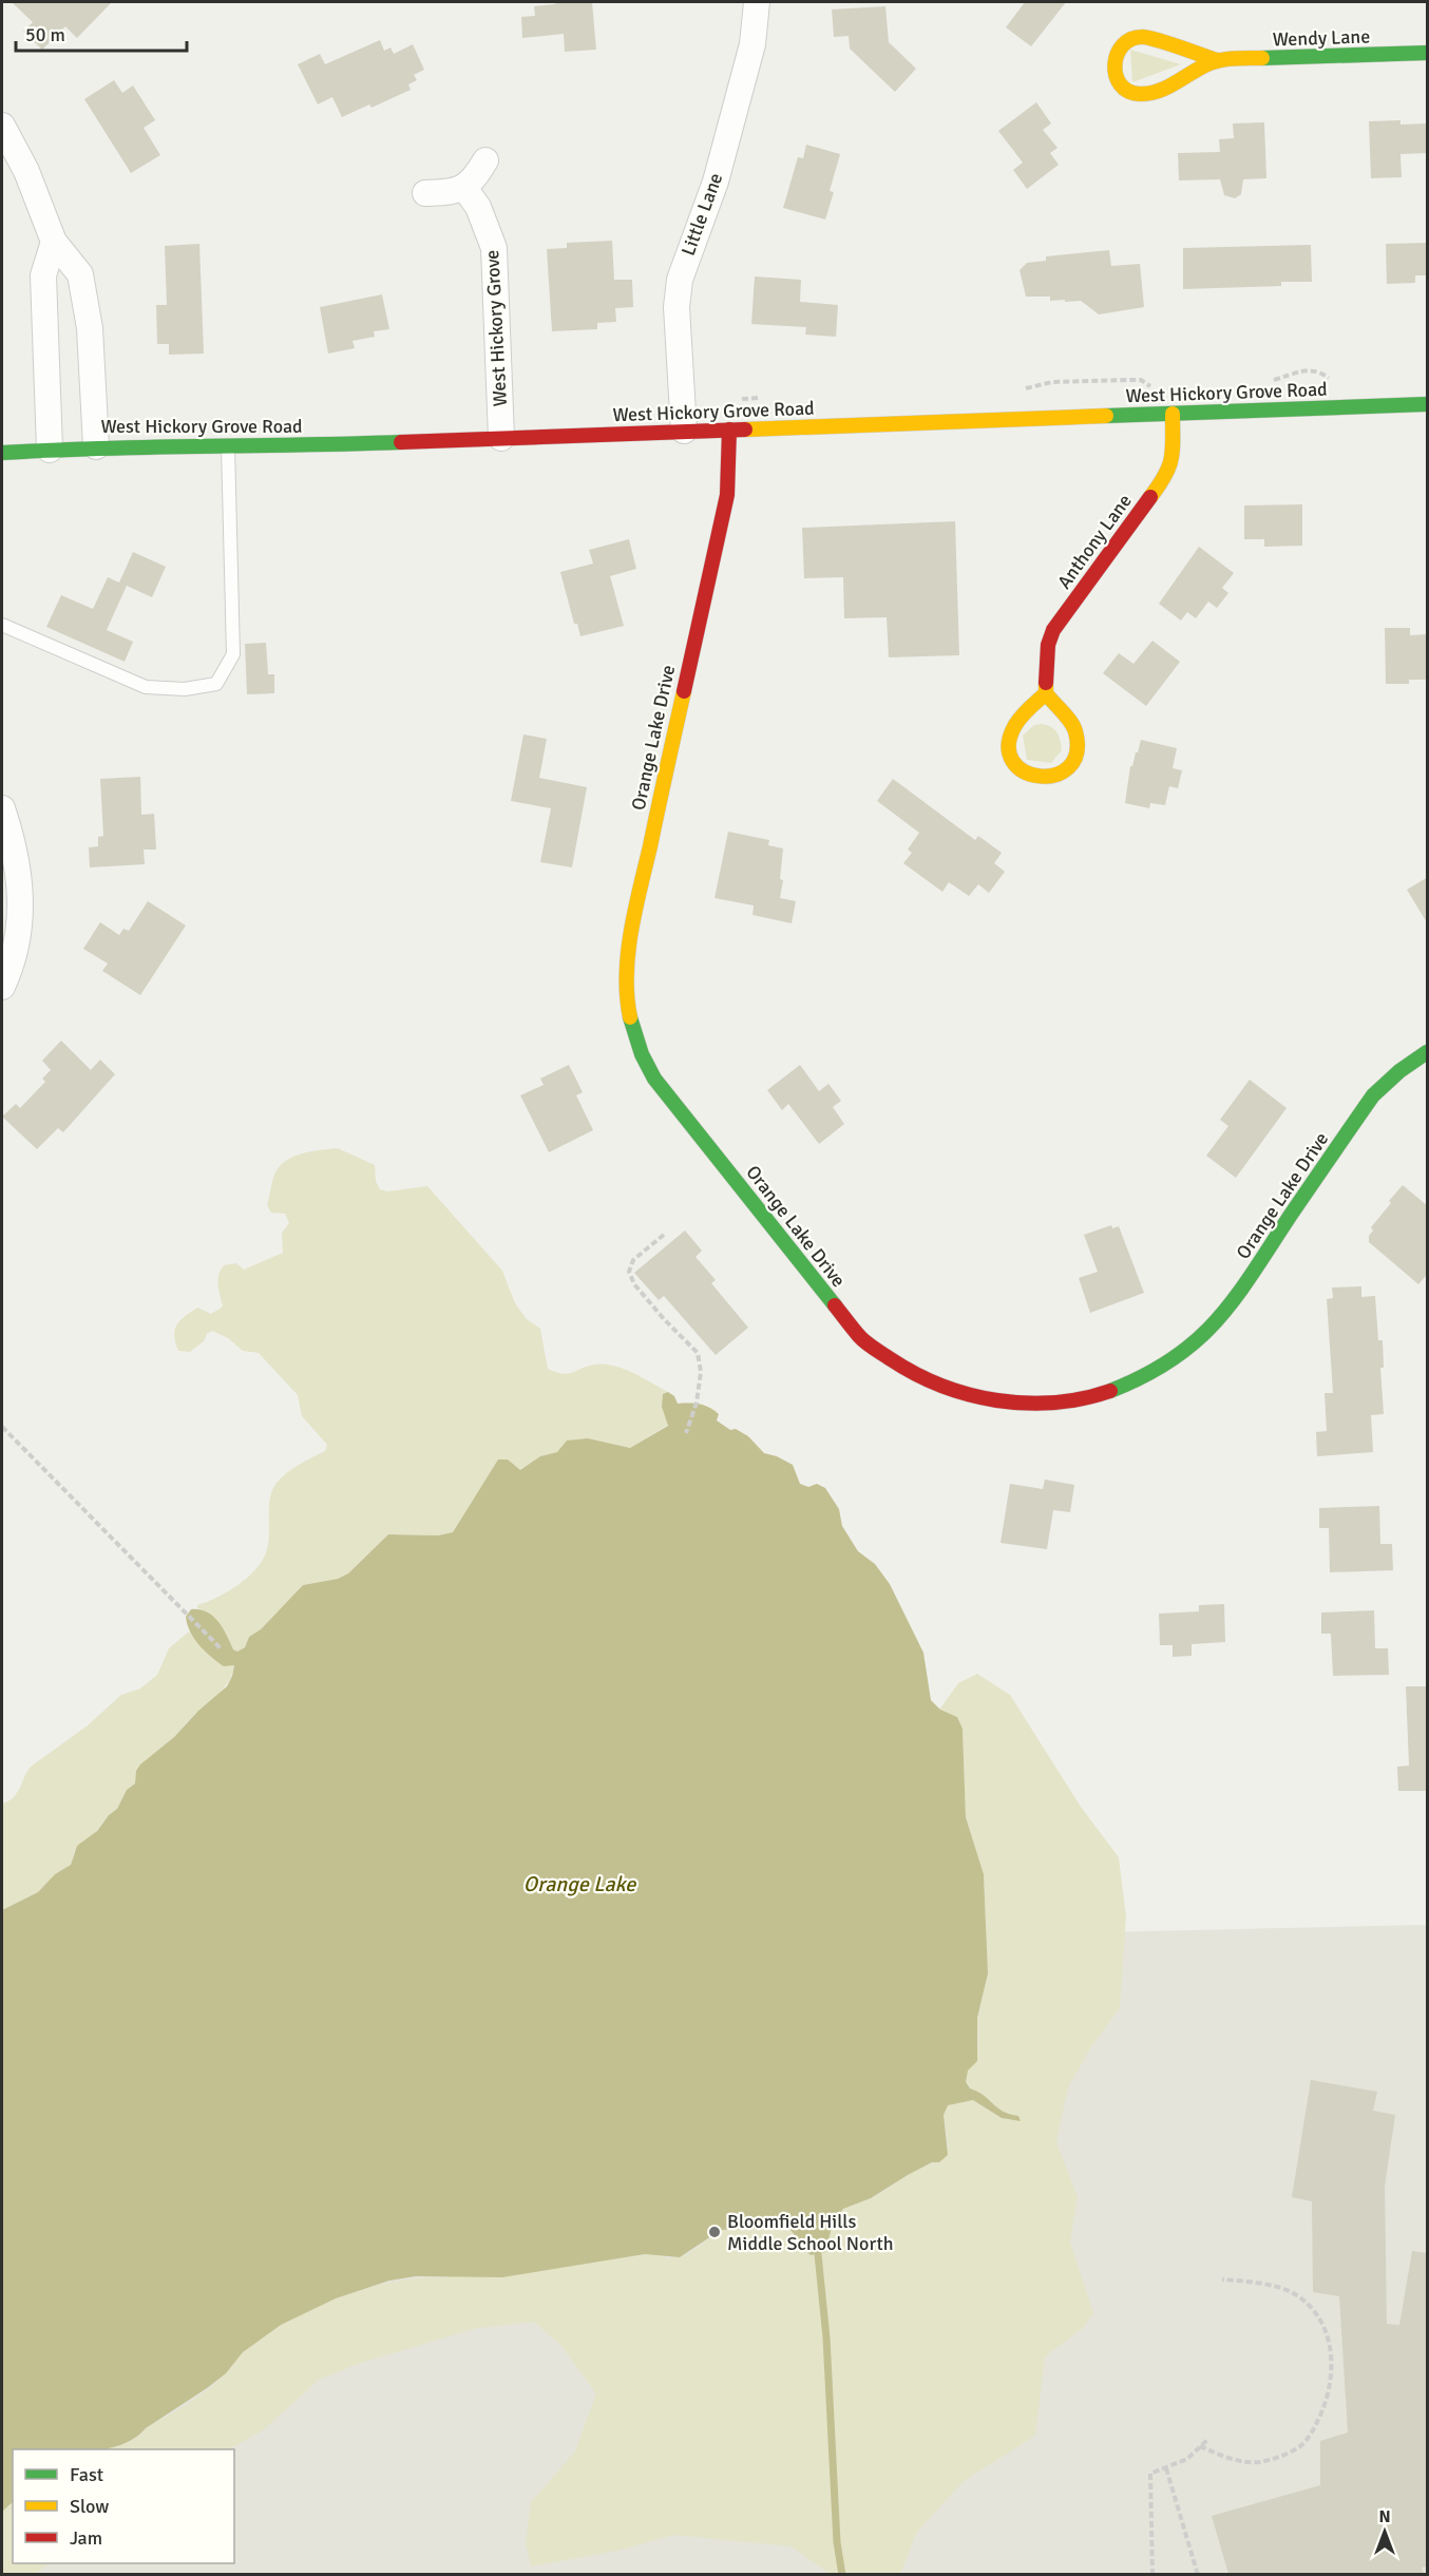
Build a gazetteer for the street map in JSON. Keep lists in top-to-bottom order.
{
  "streets": {
    "street": [
      "Wendy Lane",
      "Little Lane",
      "West Hickory Grove",
      "West Hickory Grove Road",
      "Anthony Lane",
      "Orange Lake Drive"
    ]
  },
  "crossings": [
    ["Little Lane", "West Hickory Grove Road"],
    ["West Hickory Grove", "West Hickory Grove Road"],
    ["West Hickory Grove Road", "Anthony Lane"],
    ["West Hickory Grove Road", "Orange Lake Drive"]
  ],
  "water": ["Orange Lake"],
  "places": ["Bloomfield Hills Middle School North"],
  "legend": ["Fast", "Slow", "Jam"],
  "scale_bar": "50 m",
  "north": "top"
}
